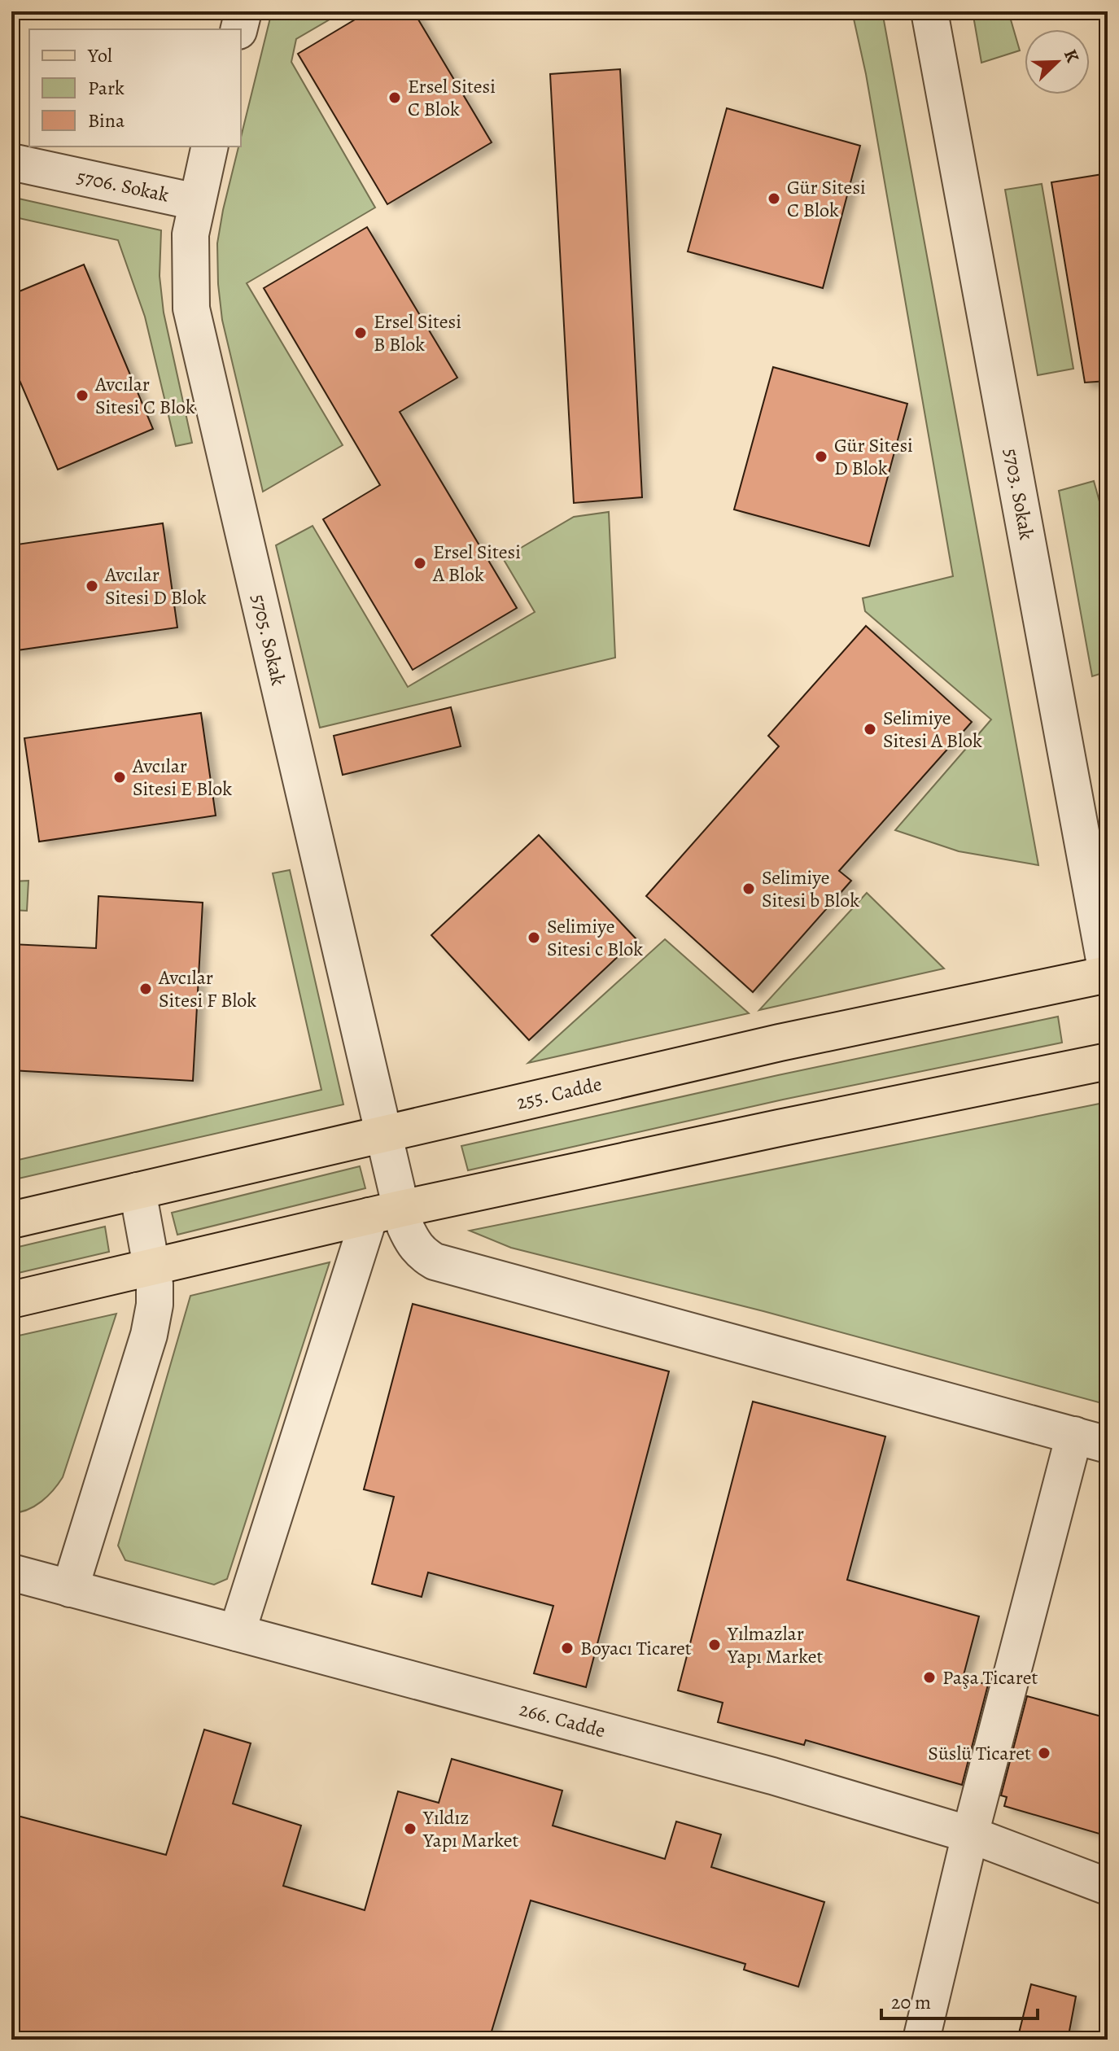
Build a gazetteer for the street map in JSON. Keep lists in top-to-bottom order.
{
  "streets": {
    "main road": ["255. Cadde"],
    "street": [
      "5706. Sokak",
      "5703. Sokak",
      "5705. Sokak",
      "266. Cadde"
    ]
  },
  "crossings": [
    ["5706. Sokak", "5705. Sokak"],
    ["5703. Sokak", "255. Cadde"],
    ["5705. Sokak", "255. Cadde"]
  ],
  "places": [
    "Ersel Sitesi C Blok",
    "Gür Sitesi C Blok",
    "Ersel Sitesi B Blok",
    "Avcılar Sitesi C Blok",
    "Gür Sitesi D Blok",
    "Ersel Sitesi A Blok",
    "Avcılar Sitesi D Blok",
    "Selimiye Sitesi A Blok",
    "Avcılar Sitesi E Blok",
    "Selimiye Sitesi b Blok",
    "Selimiye Sitesi c Blok",
    "Avcılar Sitesi F Blok",
    "Yılmazlar Yapı Market",
    "Boyacı Ticaret",
    "Paşa Ticaret",
    "Süslü Ticaret",
    "Yıldız Yapı Market"
  ],
  "legend": ["Yol", "Park", "Bina"],
  "scale_bar": "20 m",
  "north": "top right"
}
